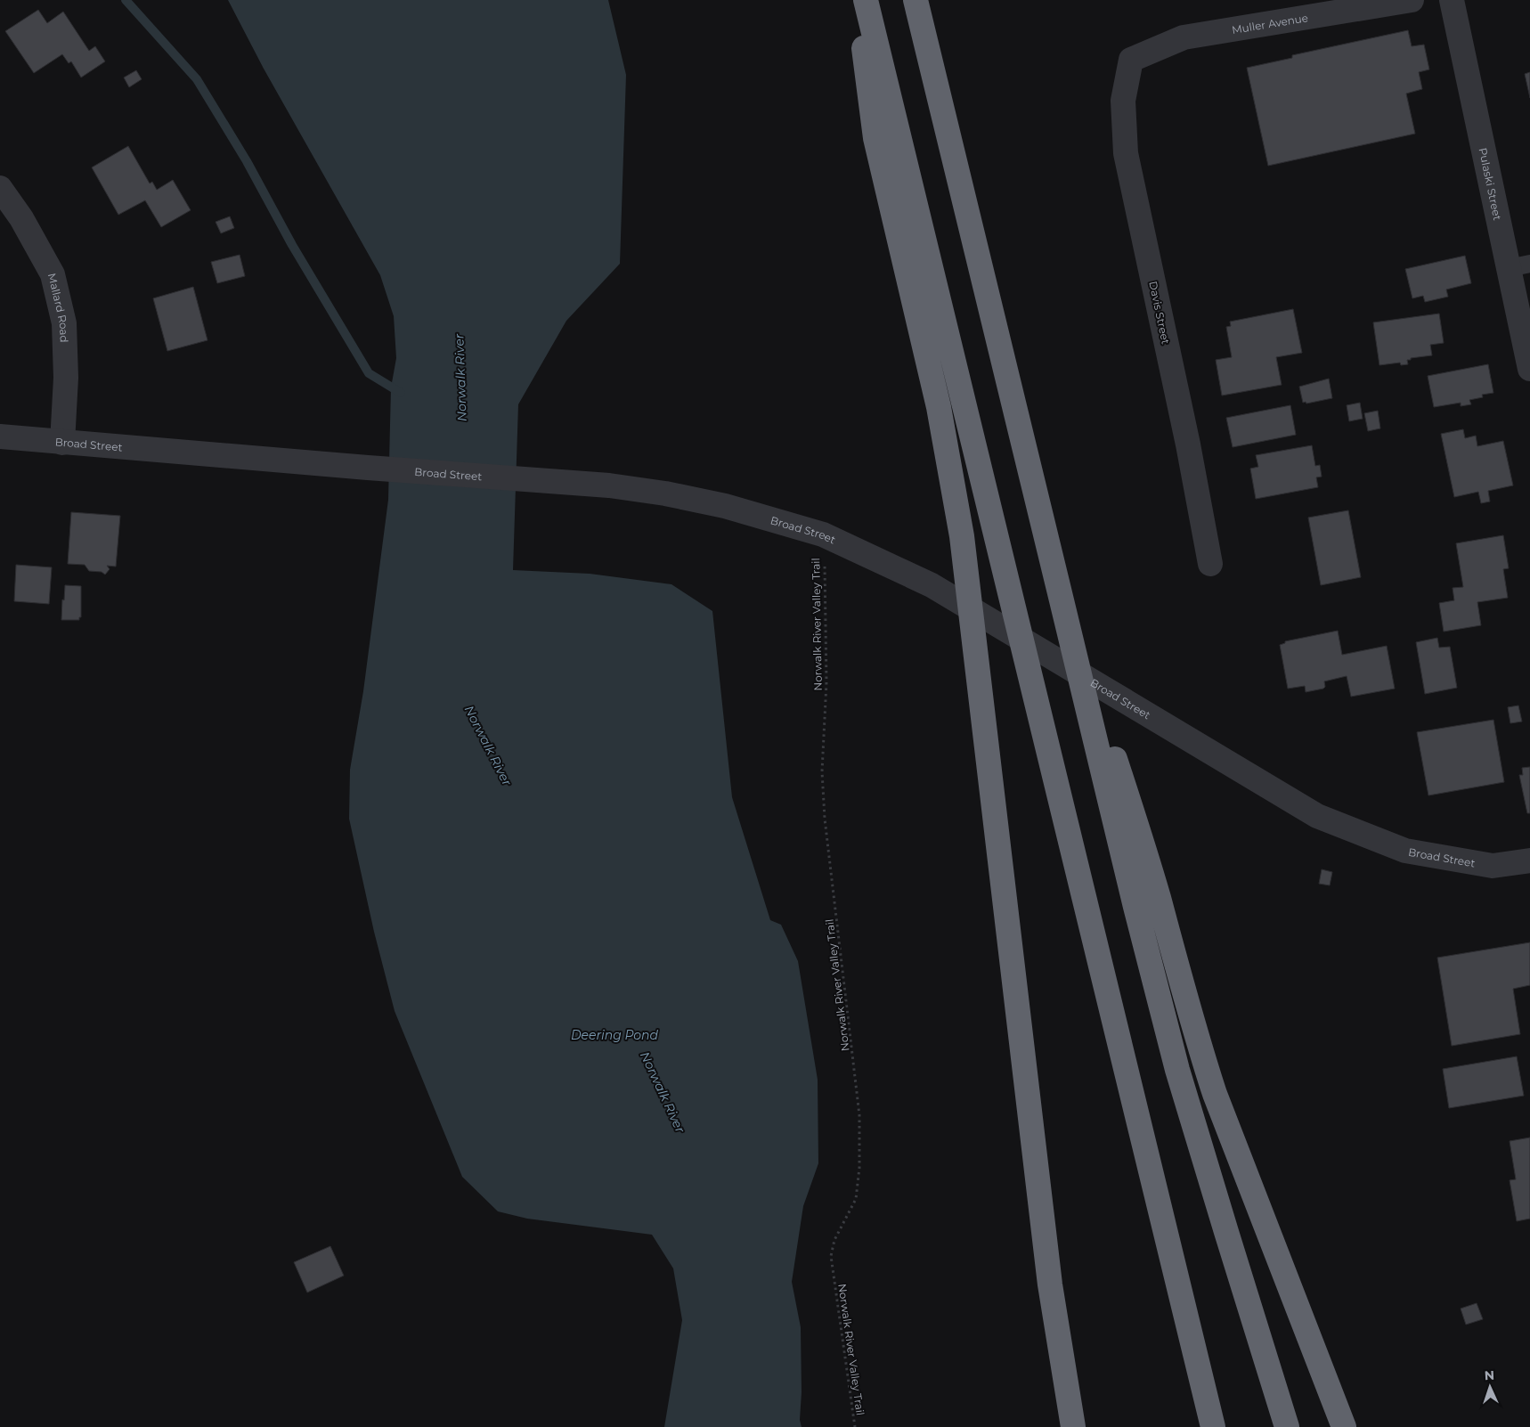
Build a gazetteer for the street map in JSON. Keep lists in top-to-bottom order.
{
  "streets": {
    "street": [
      "Muller Avenue",
      "Pulaski Street",
      "Mallard Road",
      "Davis Street",
      "Broad Street"
    ],
    "path": ["Norwalk River Valley Trail"]
  },
  "crossings": [
    ["Muller Avenue", "Davis Street"],
    ["Mallard Road", "Broad Street"],
    ["Broad Street", "Norwalk River Valley Trail"]
  ],
  "water": ["Norwalk River", "Deering Pond"],
  "north": "top"
}
